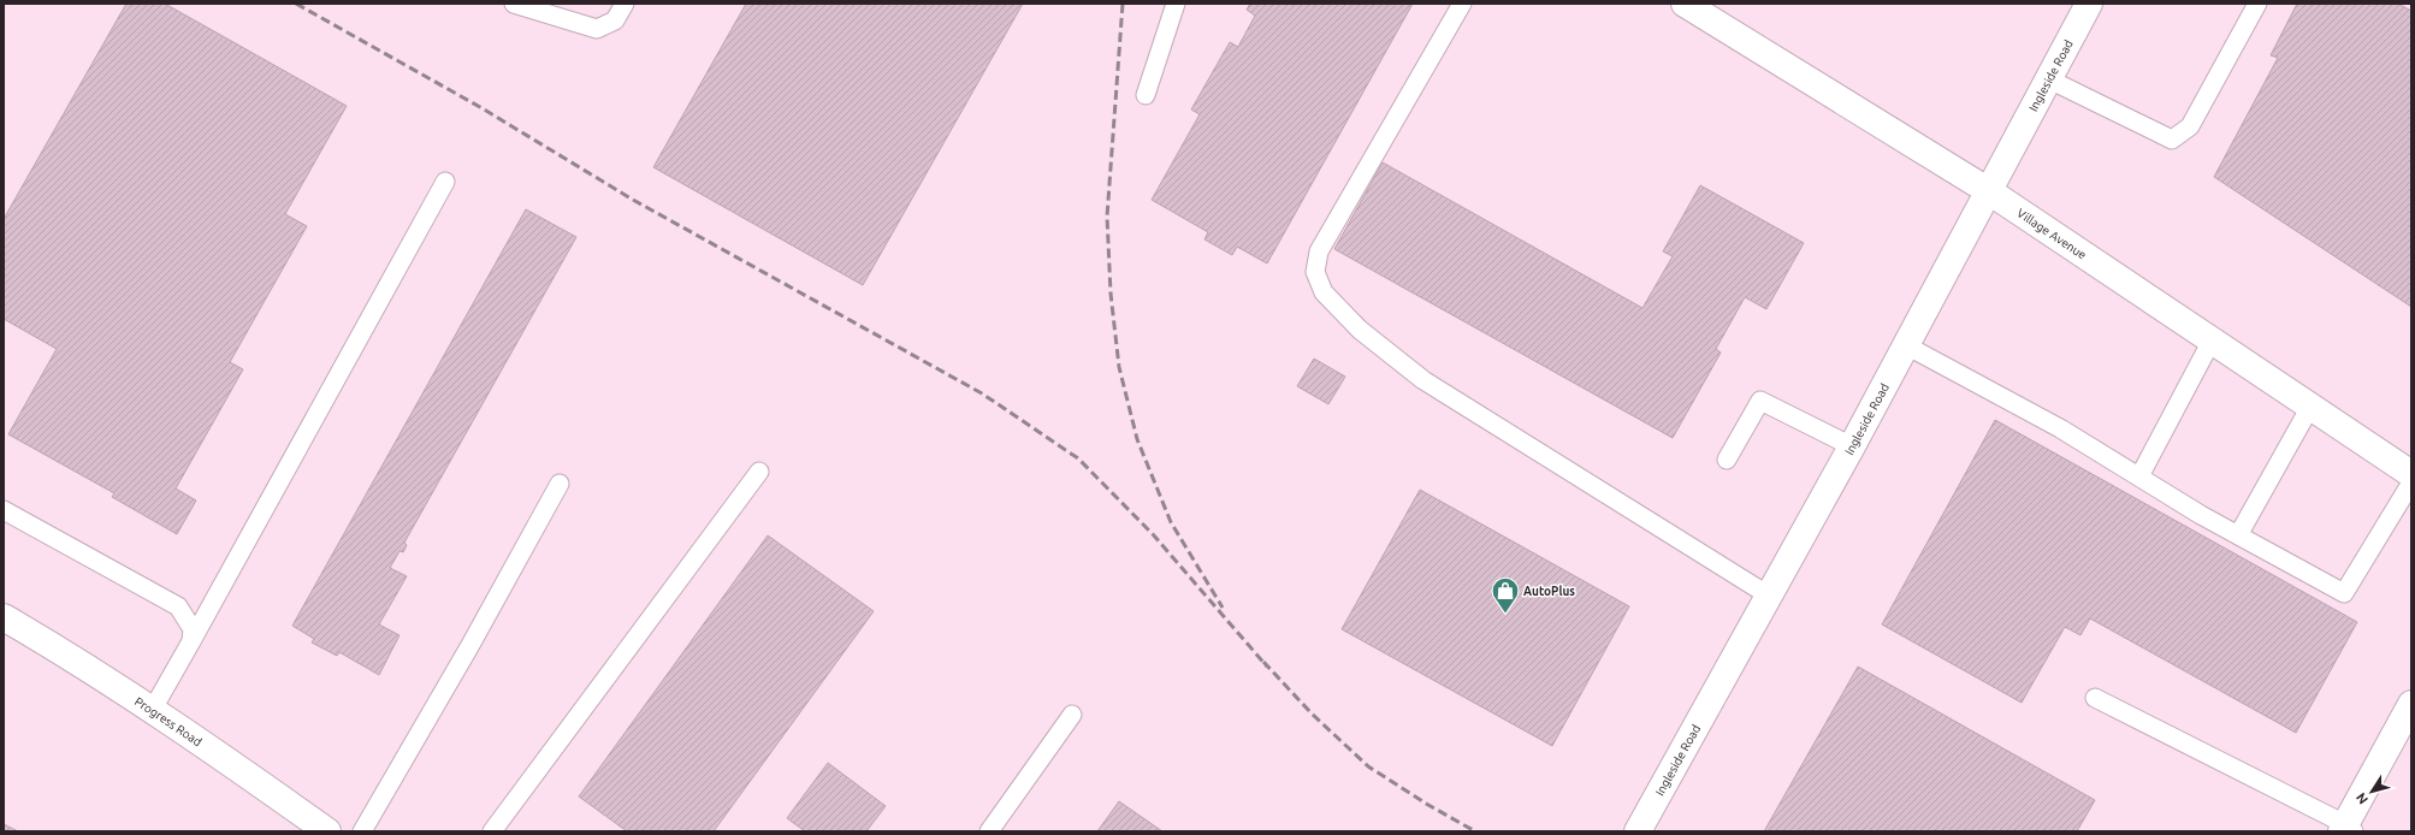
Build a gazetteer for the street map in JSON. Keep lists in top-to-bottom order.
{
  "streets": {
    "street": ["Ingleside Road", "Village Avenue", "Progress Road"]
  },
  "crossings": [
    ["Ingleside Road", "Village Avenue"]
  ],
  "places": {
    "shop": ["AutoPlus"]
  },
  "north": "bottom left"
}
